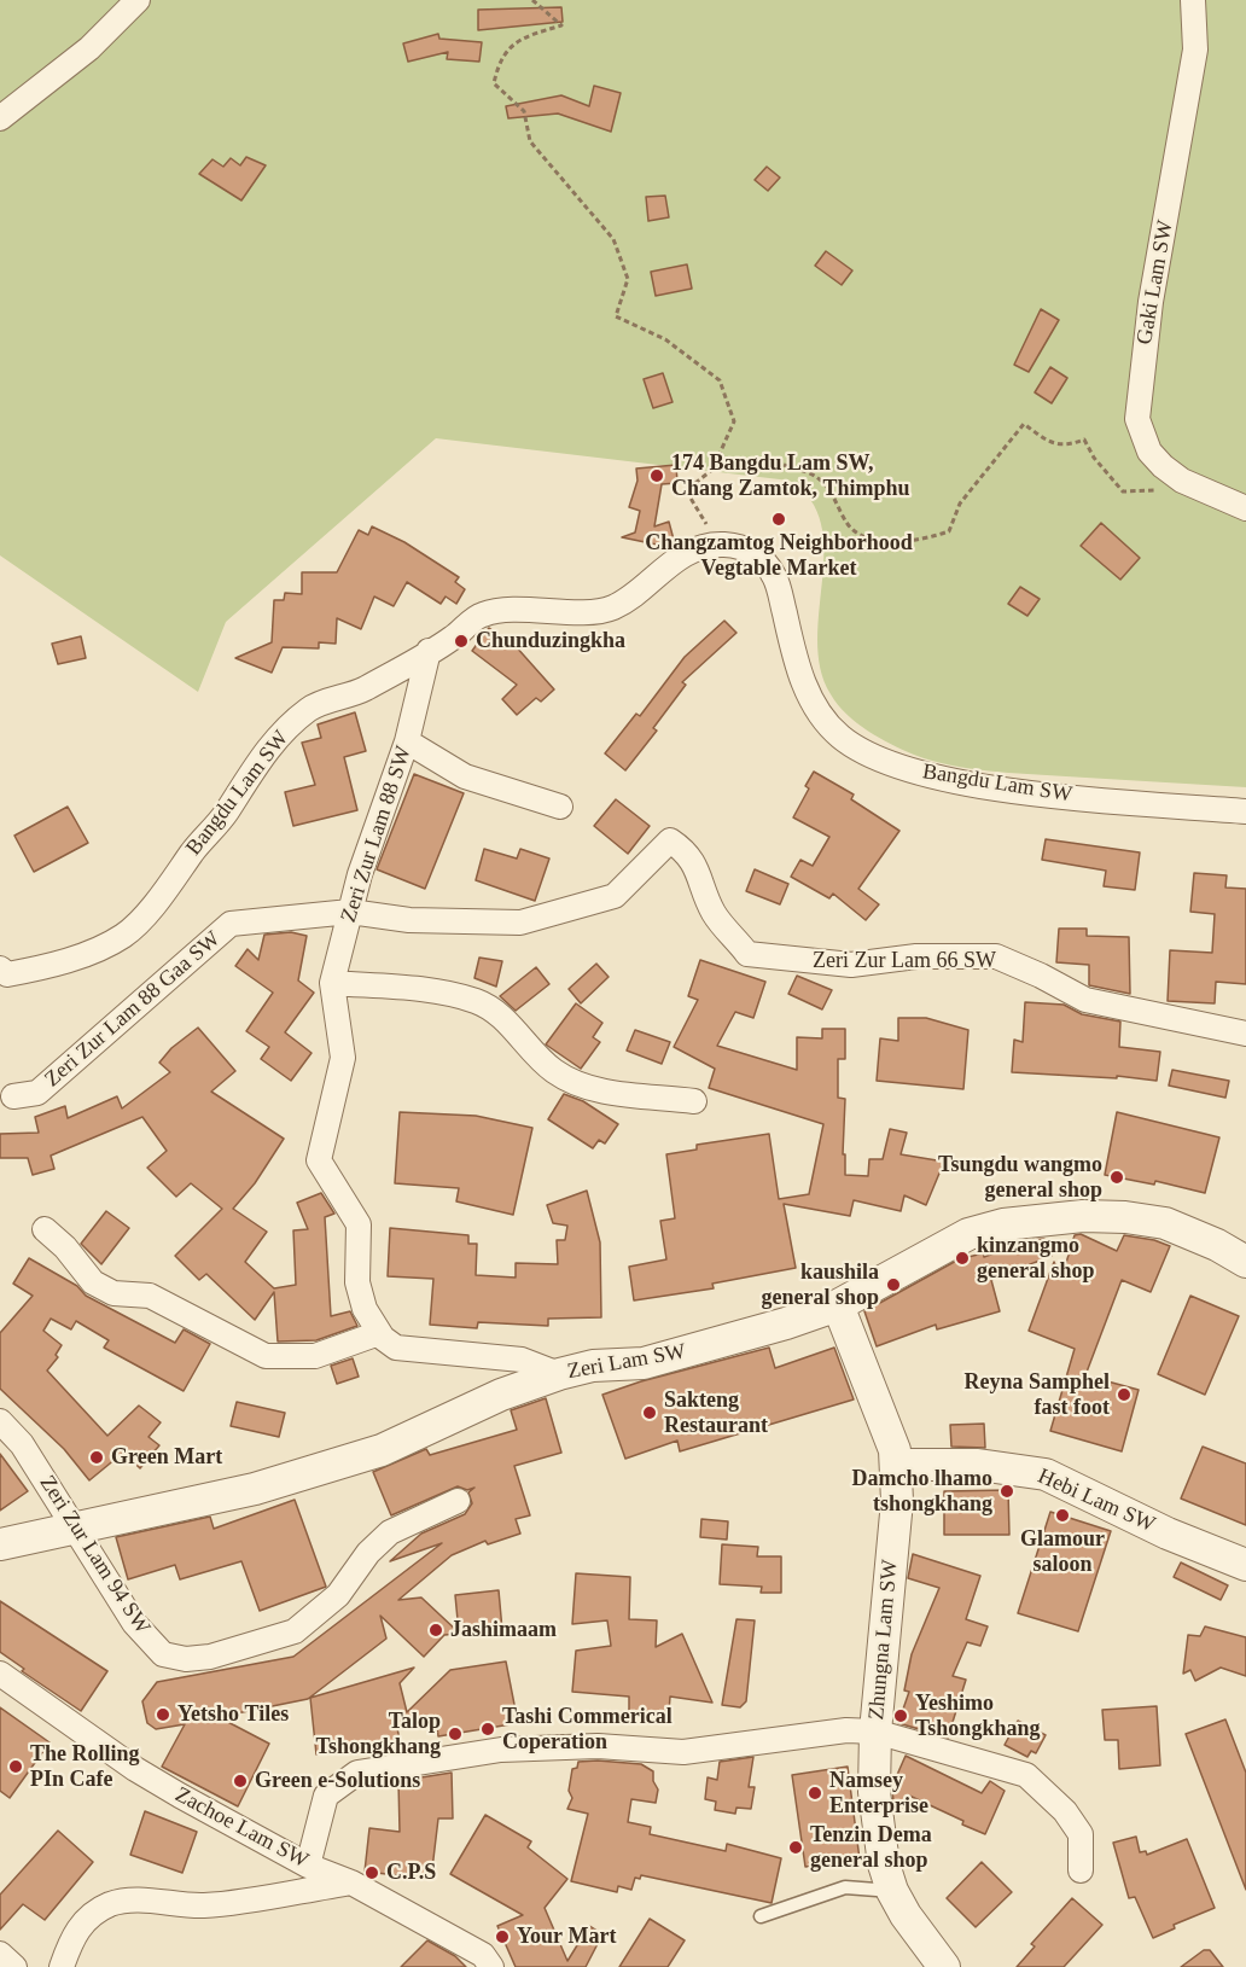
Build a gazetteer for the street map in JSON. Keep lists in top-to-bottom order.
{
  "streets": {
    "street": [
      "Gaki Lam SW",
      "Bangdu Lam SW",
      "Zeri Zur Lam 88 SW",
      "Zeri Zur Lam 66 SW",
      "Zeri Zur Lam 88 Gaa SW",
      "Zeri Lam SW",
      "Hebi Lam SW",
      "Zeri Zur Lam 94 SW",
      "Zhungna Lam SW",
      "Zachoe Lam SW"
    ]
  },
  "crossings": [
    ["Bangdu Lam SW", "Zeri Zur Lam 88 SW"],
    ["Zeri Zur Lam 88 SW", "Zeri Zur Lam 66 SW"],
    ["Zeri Zur Lam 66 SW", "Zeri Zur Lam 88 Gaa SW"],
    ["Zeri Lam SW", "Zeri Zur Lam 94 SW"],
    ["Zeri Lam SW", "Zhungna Lam SW"],
    ["Hebi Lam SW", "Zhungna Lam SW"]
  ],
  "places": [
    "174 Bangdu Lam SW, Chang Zamtok, Thimphu",
    "Changzamtog Neighborhood Vegtable Market",
    "Chunduzingkha",
    "Tsungdu wangmo general shop",
    "kinzangmo general shop",
    "kaushila general shop",
    "Reyna Samphel fast foot",
    "Sakteng Restaurant",
    "Green Mart",
    "Damcho lhamo tshongkhang",
    "Glamour saloon",
    "Jashimaam",
    "Yetsho Tiles",
    "Yeshimo Tshongkhang",
    "Tashi Commerical Coperation",
    "Talop Tshongkhang",
    "The Rolling PIn Cafe",
    "Green e-Solutions",
    "Namsey Enterprise",
    "Tenzin Dema general shop",
    "C.P.S",
    "Your Mart"
  ]
}
